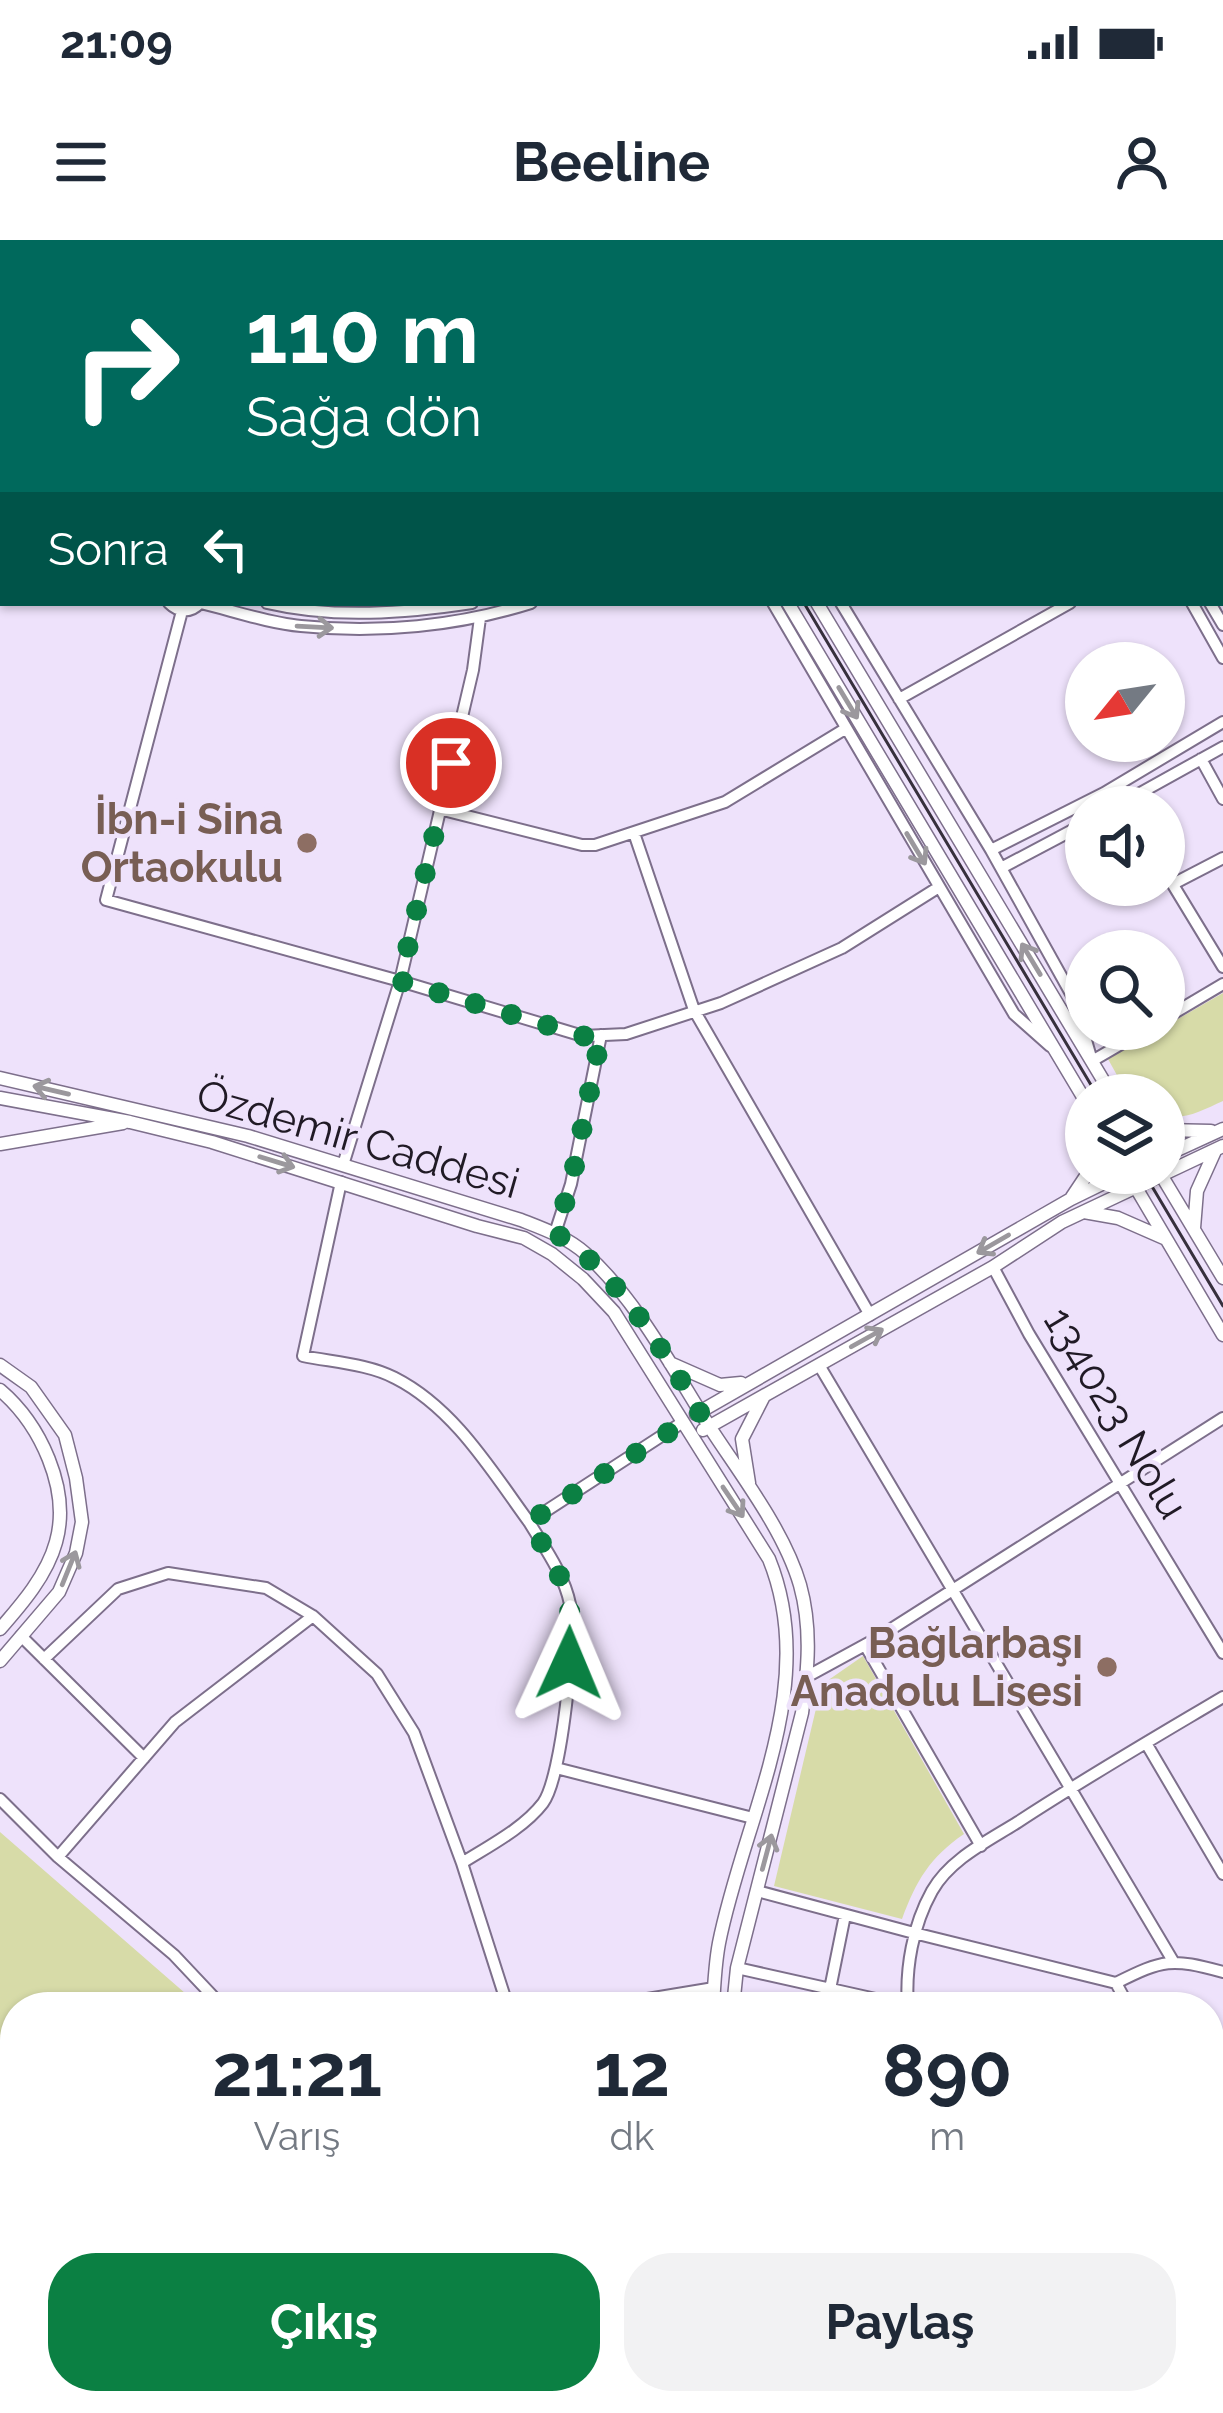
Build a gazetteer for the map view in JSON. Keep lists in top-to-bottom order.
{
  "streets": {
    "main road": ["Özdemir Caddesi"],
    "street": ["134023 Nolu"]
  },
  "places": ["İbn-i Sina Ortaokulu", "Bağlarbaşı Anadolu Lisesi"],
  "north": "bottom left",
  "page": {
    "status": "21:09",
    "header": "Beeline",
    "turn": ["110 m", "Sağa dön"],
    "then": "Sonra",
    "eta": [
      "21:21",
      "Varış",
      "12",
      "dk",
      "890",
      "m"
    ],
    "buttons": ["Çıkış", "Paylaş"]
  }
}
